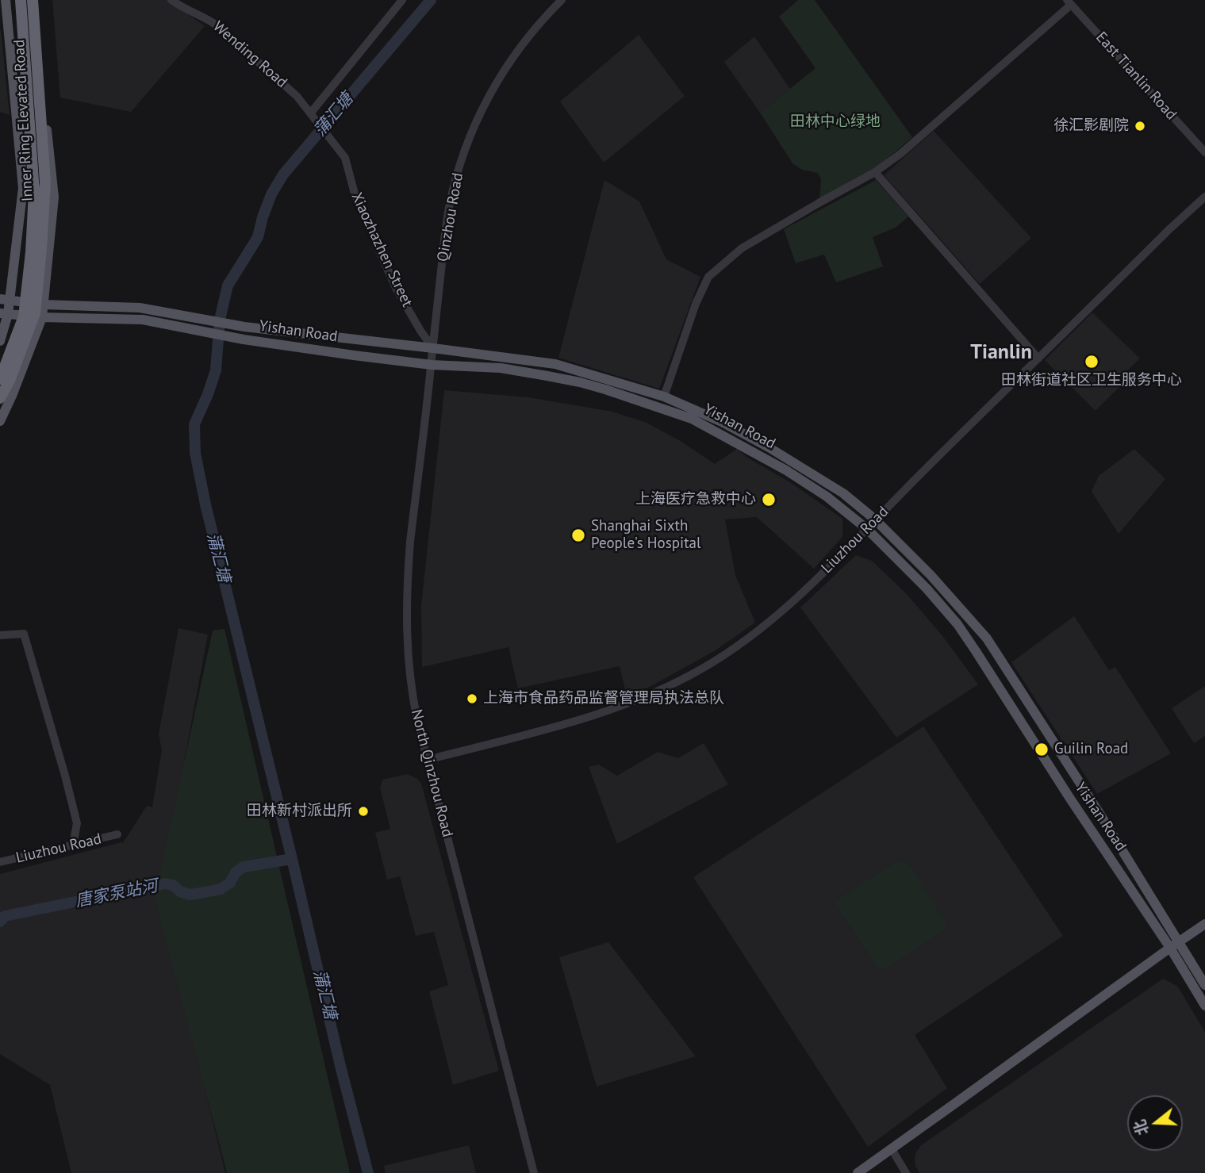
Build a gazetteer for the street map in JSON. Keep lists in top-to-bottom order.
{
  "streets": {
    "highway": ["Inner Ring Elevated Road"],
    "main road": ["Yishan Road"],
    "street": [
      "Wending Road",
      "East Tianlin Road",
      "Qinzhou Road",
      "Xiaozhazhen Street",
      "Liuzhou Road",
      "North Qinzhou Road"
    ]
  },
  "crossings": [
    ["Wending Road", "Xiaozhazhen Street"],
    ["Qinzhou Road", "Xiaozhazhen Street"],
    ["Qinzhou Road", "Yishan Road"],
    ["Qinzhou Road", "North Qinzhou Road"],
    ["Xiaozhazhen Street", "Yishan Road"],
    ["Yishan Road", "Liuzhou Road"],
    ["Yishan Road", "North Qinzhou Road"],
    ["Liuzhou Road", "North Qinzhou Road"]
  ],
  "districts": ["Tianlin"],
  "water": ["蒲汇塘", "唐家泵站河"],
  "parks": ["田林中心绿地"],
  "places": [
    "徐汇影剧院",
    "田林街道社区卫生服务中心",
    "上海医疗急救中心",
    "Shanghai Sixth People's Hospital",
    "上海市食品药品监督管理局执法总队",
    "Guilin Road",
    "田林新村派出所"
  ],
  "north": "left"
}
